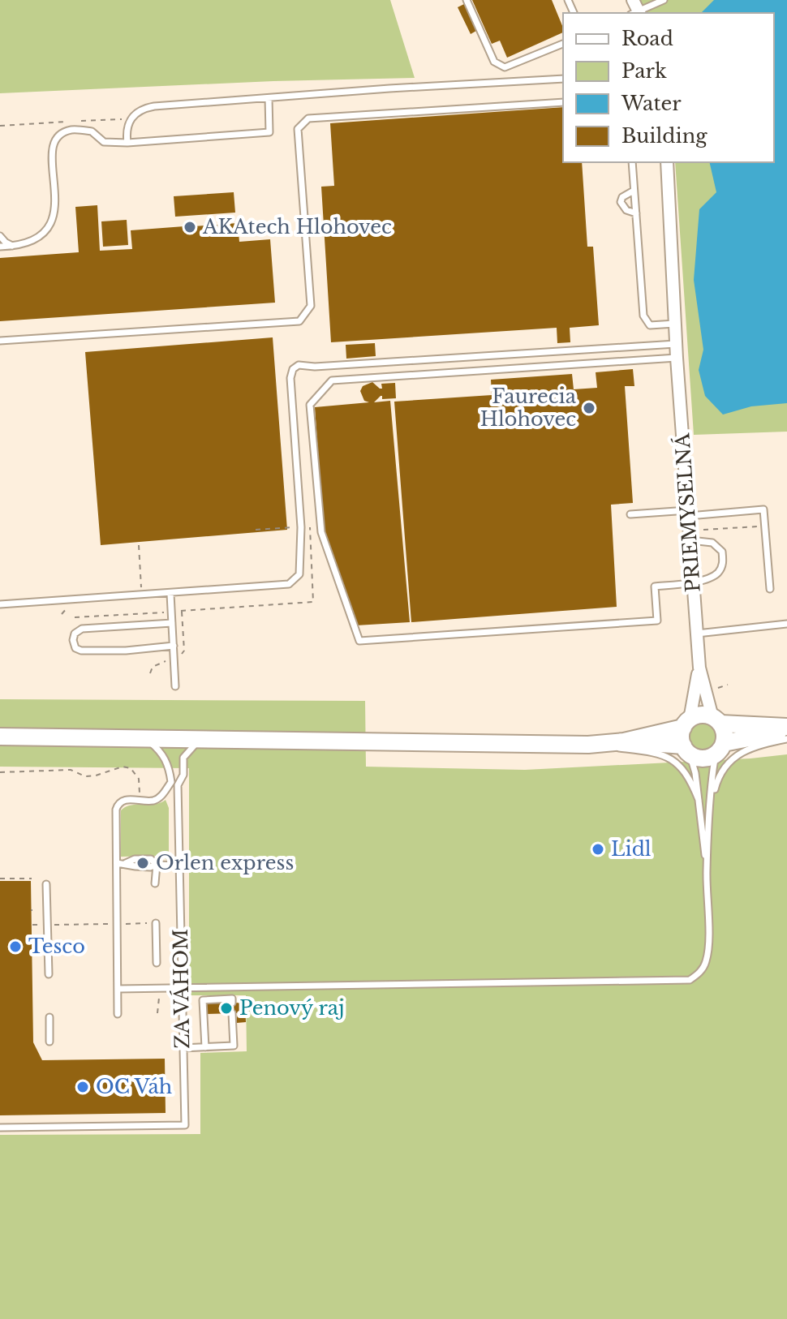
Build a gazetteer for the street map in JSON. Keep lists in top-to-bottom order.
{
  "streets": {
    "street": ["PRIEMYSELNÁ"],
    "lane": ["ZA VÁHOM"]
  },
  "places": [
    "AKAtech Hlohovec",
    "Faurecia Hlohovec",
    "Lidl",
    "Orlen express",
    "Tesco",
    "Penový raj",
    "OC Váh"
  ],
  "legend": [
    "Road",
    "Park",
    "Water",
    "Building"
  ]
}
